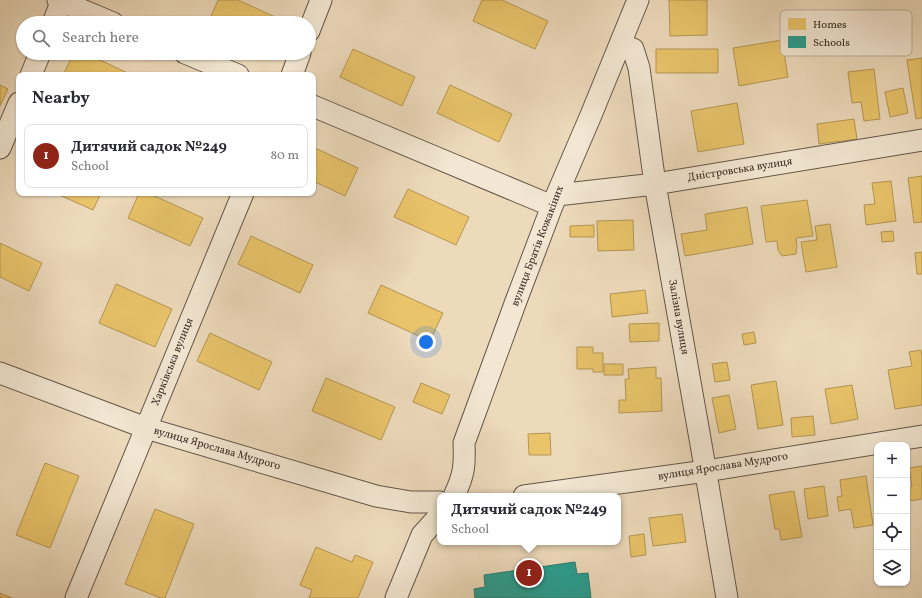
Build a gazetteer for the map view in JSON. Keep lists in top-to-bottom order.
{
  "streets": {
    "street": [
      "Дністровська вулиця",
      "вулиця Братів Кожакіних",
      "Залізна вулиця",
      "Харківська вулиця",
      "вулиця Ярослава Мудрого"
    ]
  },
  "crossings": [
    ["Дністровська вулиця", "вулиця Братів Кожакіних"],
    ["Дністровська вулиця", "Залізна вулиця"],
    ["вулиця Братів Кожакіних", "Залізна вулиця"],
    ["Залізна вулиця", "вулиця Ярослава Мудрого"],
    ["Харківська вулиця", "вулиця Ярослава Мудрого"]
  ],
  "legend": ["Homes", "Schools"],
  "page": {
    "search": "Search here",
    "heading": "Nearby",
    "list": [
      {
        "mark": "1",
        "name": "Дитячий садок №249",
        "note": "School",
        "value": "80 m"
      }
    ],
    "map_buttons": ["+", "−"],
    "popup": ["Дитячий садок №249", "School"],
    "pins": "1"
  }
}
